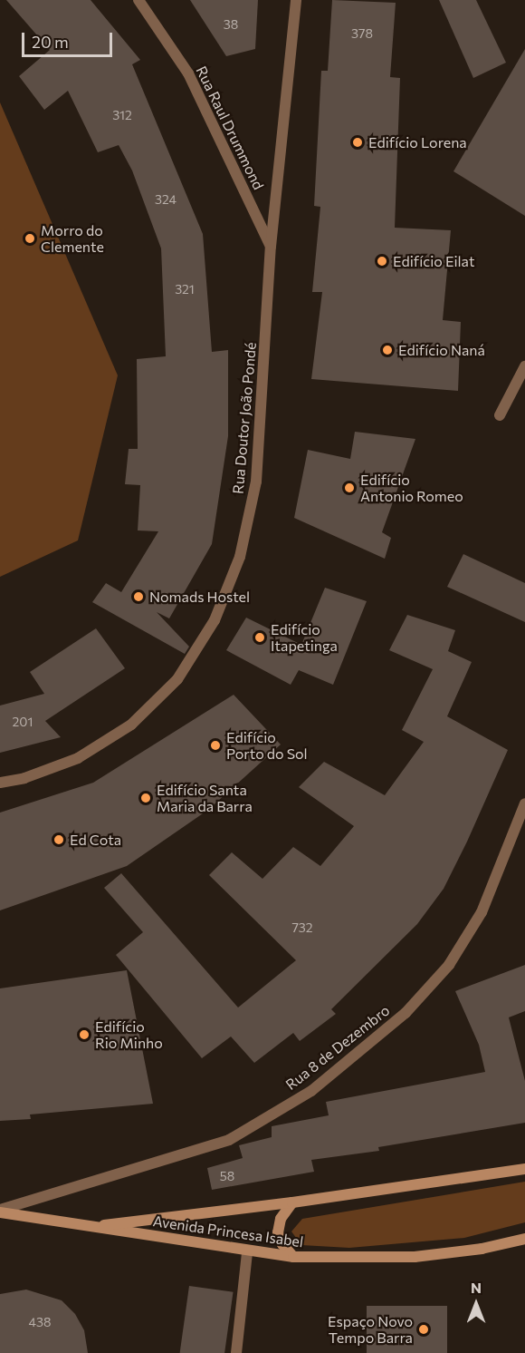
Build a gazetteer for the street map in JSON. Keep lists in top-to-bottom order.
{
  "streets": {
    "main road": ["Avenida Princesa Isabel"],
    "street": ["Rua Raul Drummond", "Rua Doutor João Pondé", "Rua 8 de Dezembro"]
  },
  "crossings": [
    ["Rua Raul Drummond", "Rua Doutor João Pondé"],
    ["Rua 8 de Dezembro", "Avenida Princesa Isabel"]
  ],
  "places": [
    "Edifício Lorena",
    "Morro do Clemente",
    "Edifício Eilat",
    "Edifício Naná",
    "Edifício Antonio Romeo",
    "Nomads Hostel",
    "Edifício Itapetinga",
    "Edifício Porto do Sol",
    "Edifício Santa Maria da Barra",
    "Ed Cota",
    "Edifício Rio Minho",
    "Espaço Novo Tempo Barra"
  ],
  "house_numbers": [
    "38",
    "378",
    "312",
    "324",
    "321",
    "201",
    "732",
    "58",
    "438"
  ],
  "scale_bar": "20 m",
  "north": "top"
}
